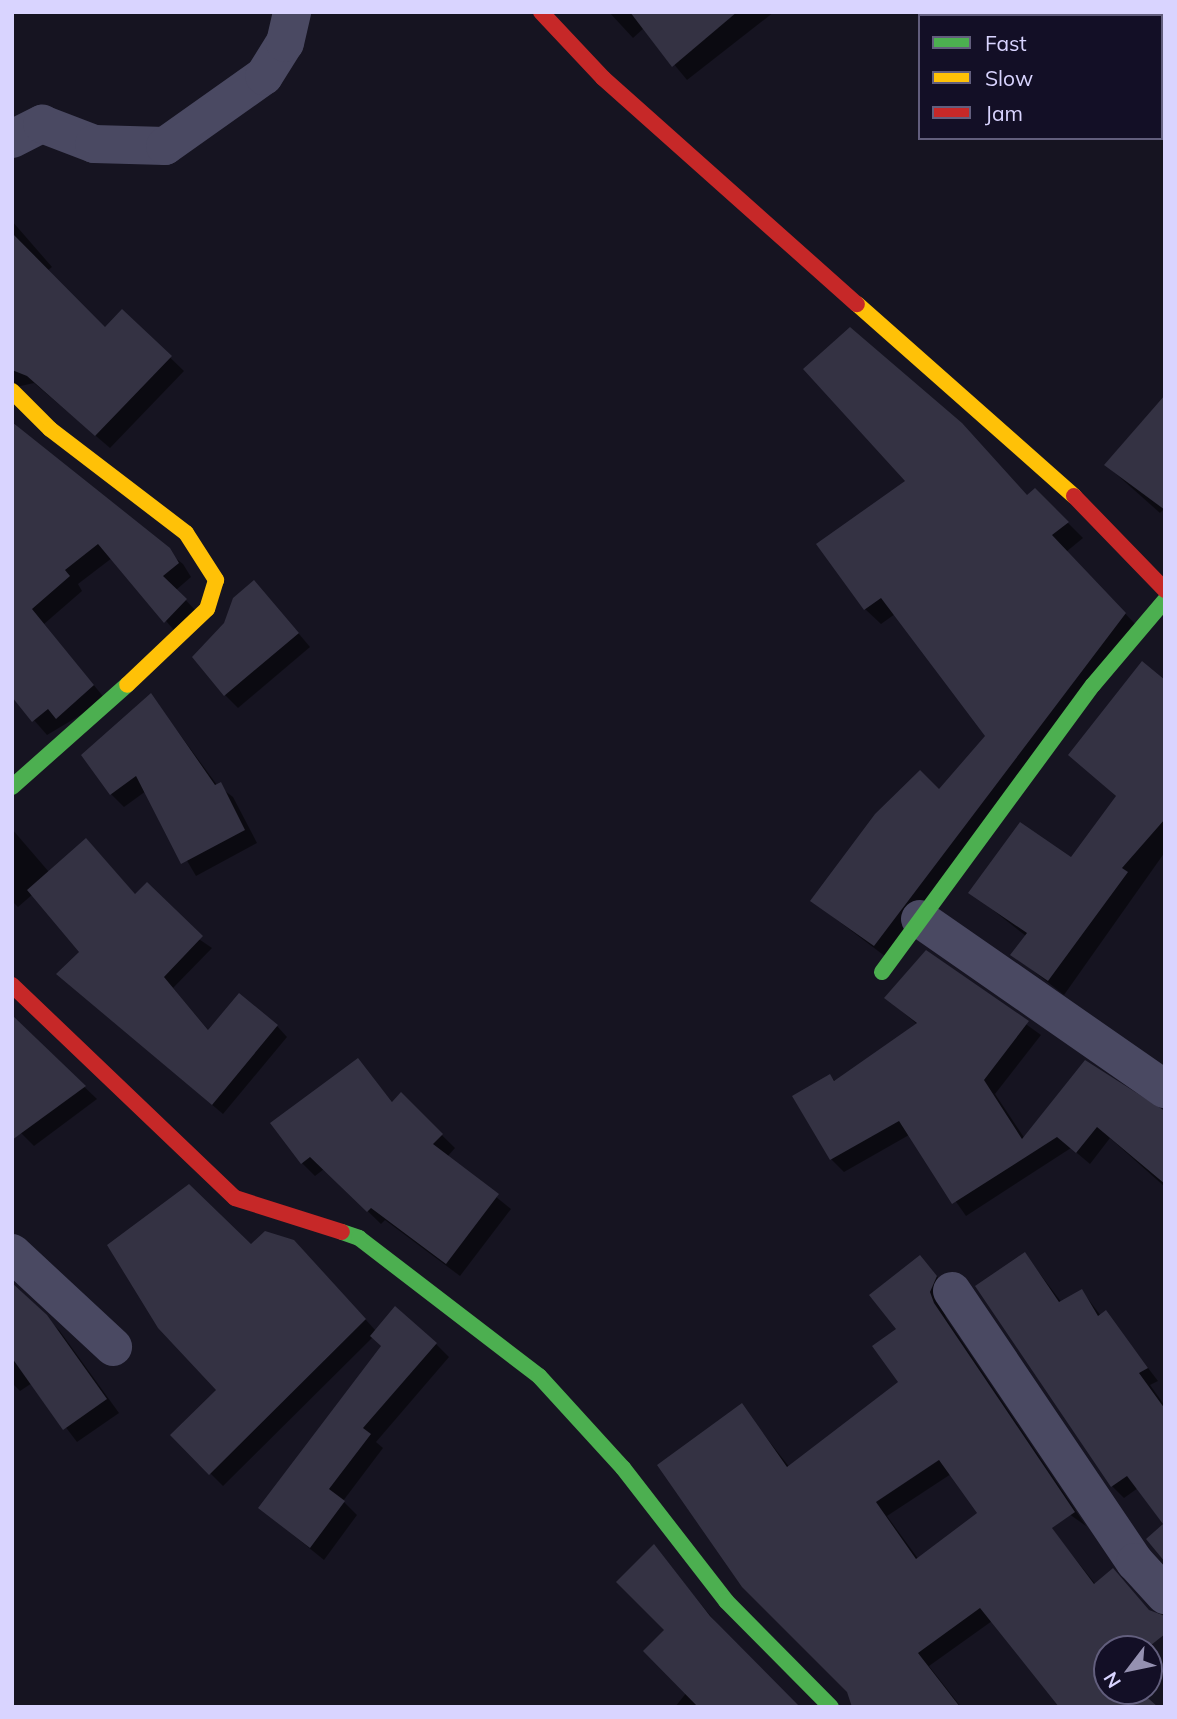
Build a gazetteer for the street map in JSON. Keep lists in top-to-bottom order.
{
  "legend": ["Fast", "Slow", "Jam"],
  "north": "bottom left"
}
